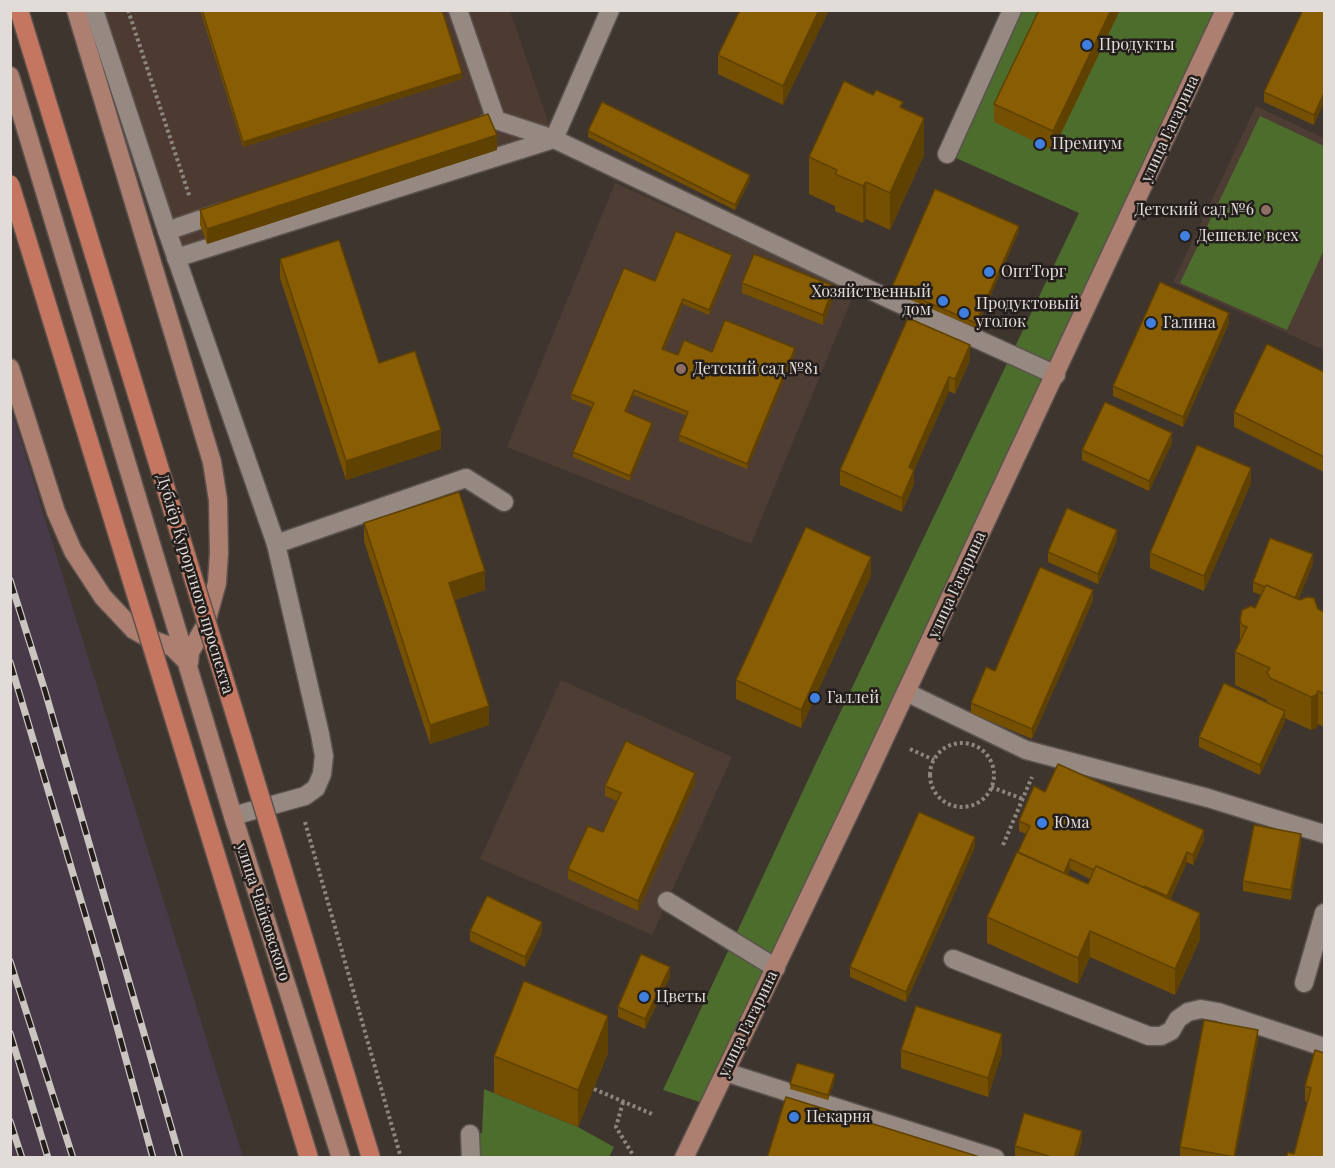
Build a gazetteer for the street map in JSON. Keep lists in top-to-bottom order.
{
  "streets": {
    "main road": ["Дублёр Курортного проспекта"],
    "street": ["улица Гагарина", "улица Чайковского"]
  },
  "places": [
    "Продукты",
    "Премиум",
    "Детский сад №6",
    "Дешевле всех",
    "ОптТорг",
    "Хозяйственный дом",
    "Продуктовый уголок",
    "Галина",
    "Детский сад №81",
    "Галлей",
    "Юма",
    "Цветы",
    "Пекарня"
  ]
}
